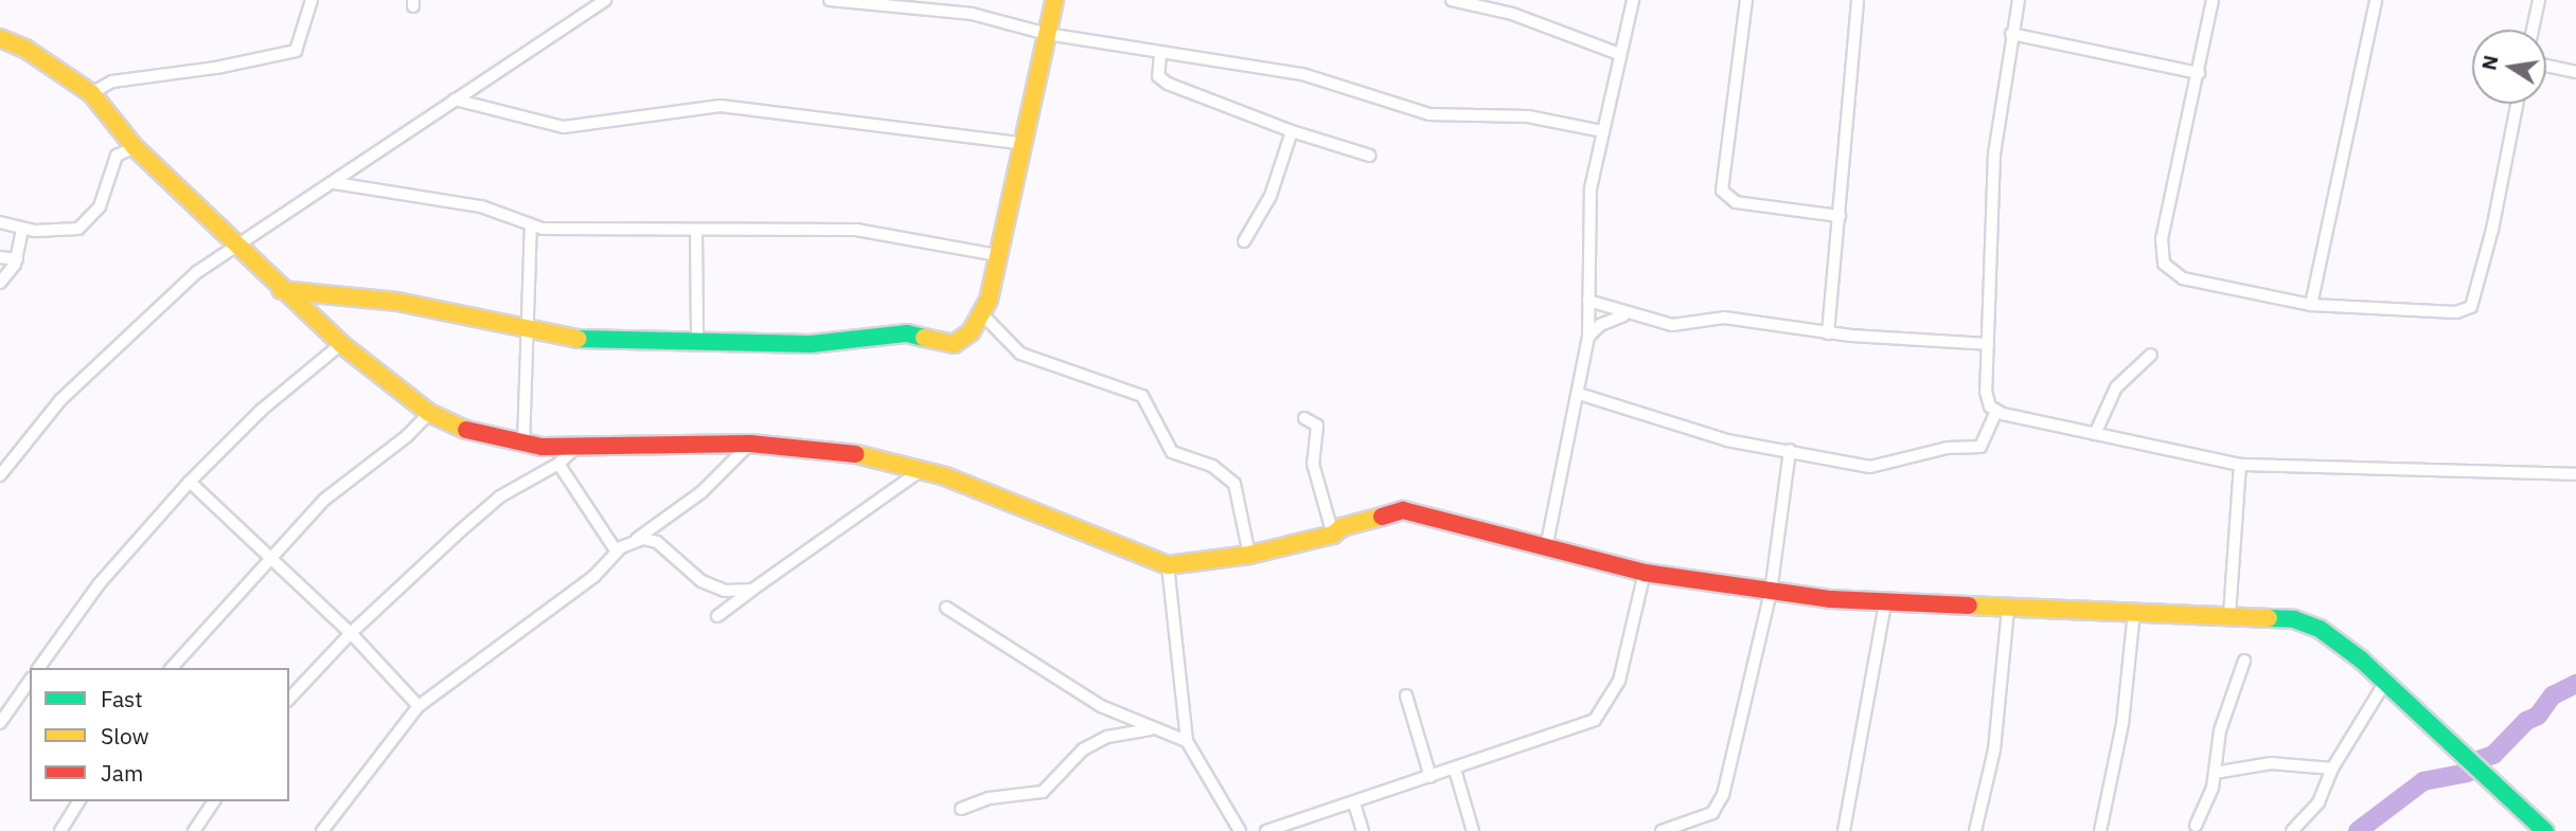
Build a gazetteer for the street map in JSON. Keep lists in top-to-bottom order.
{
  "legend": ["Fast", "Slow", "Jam"],
  "north": "left"
}
